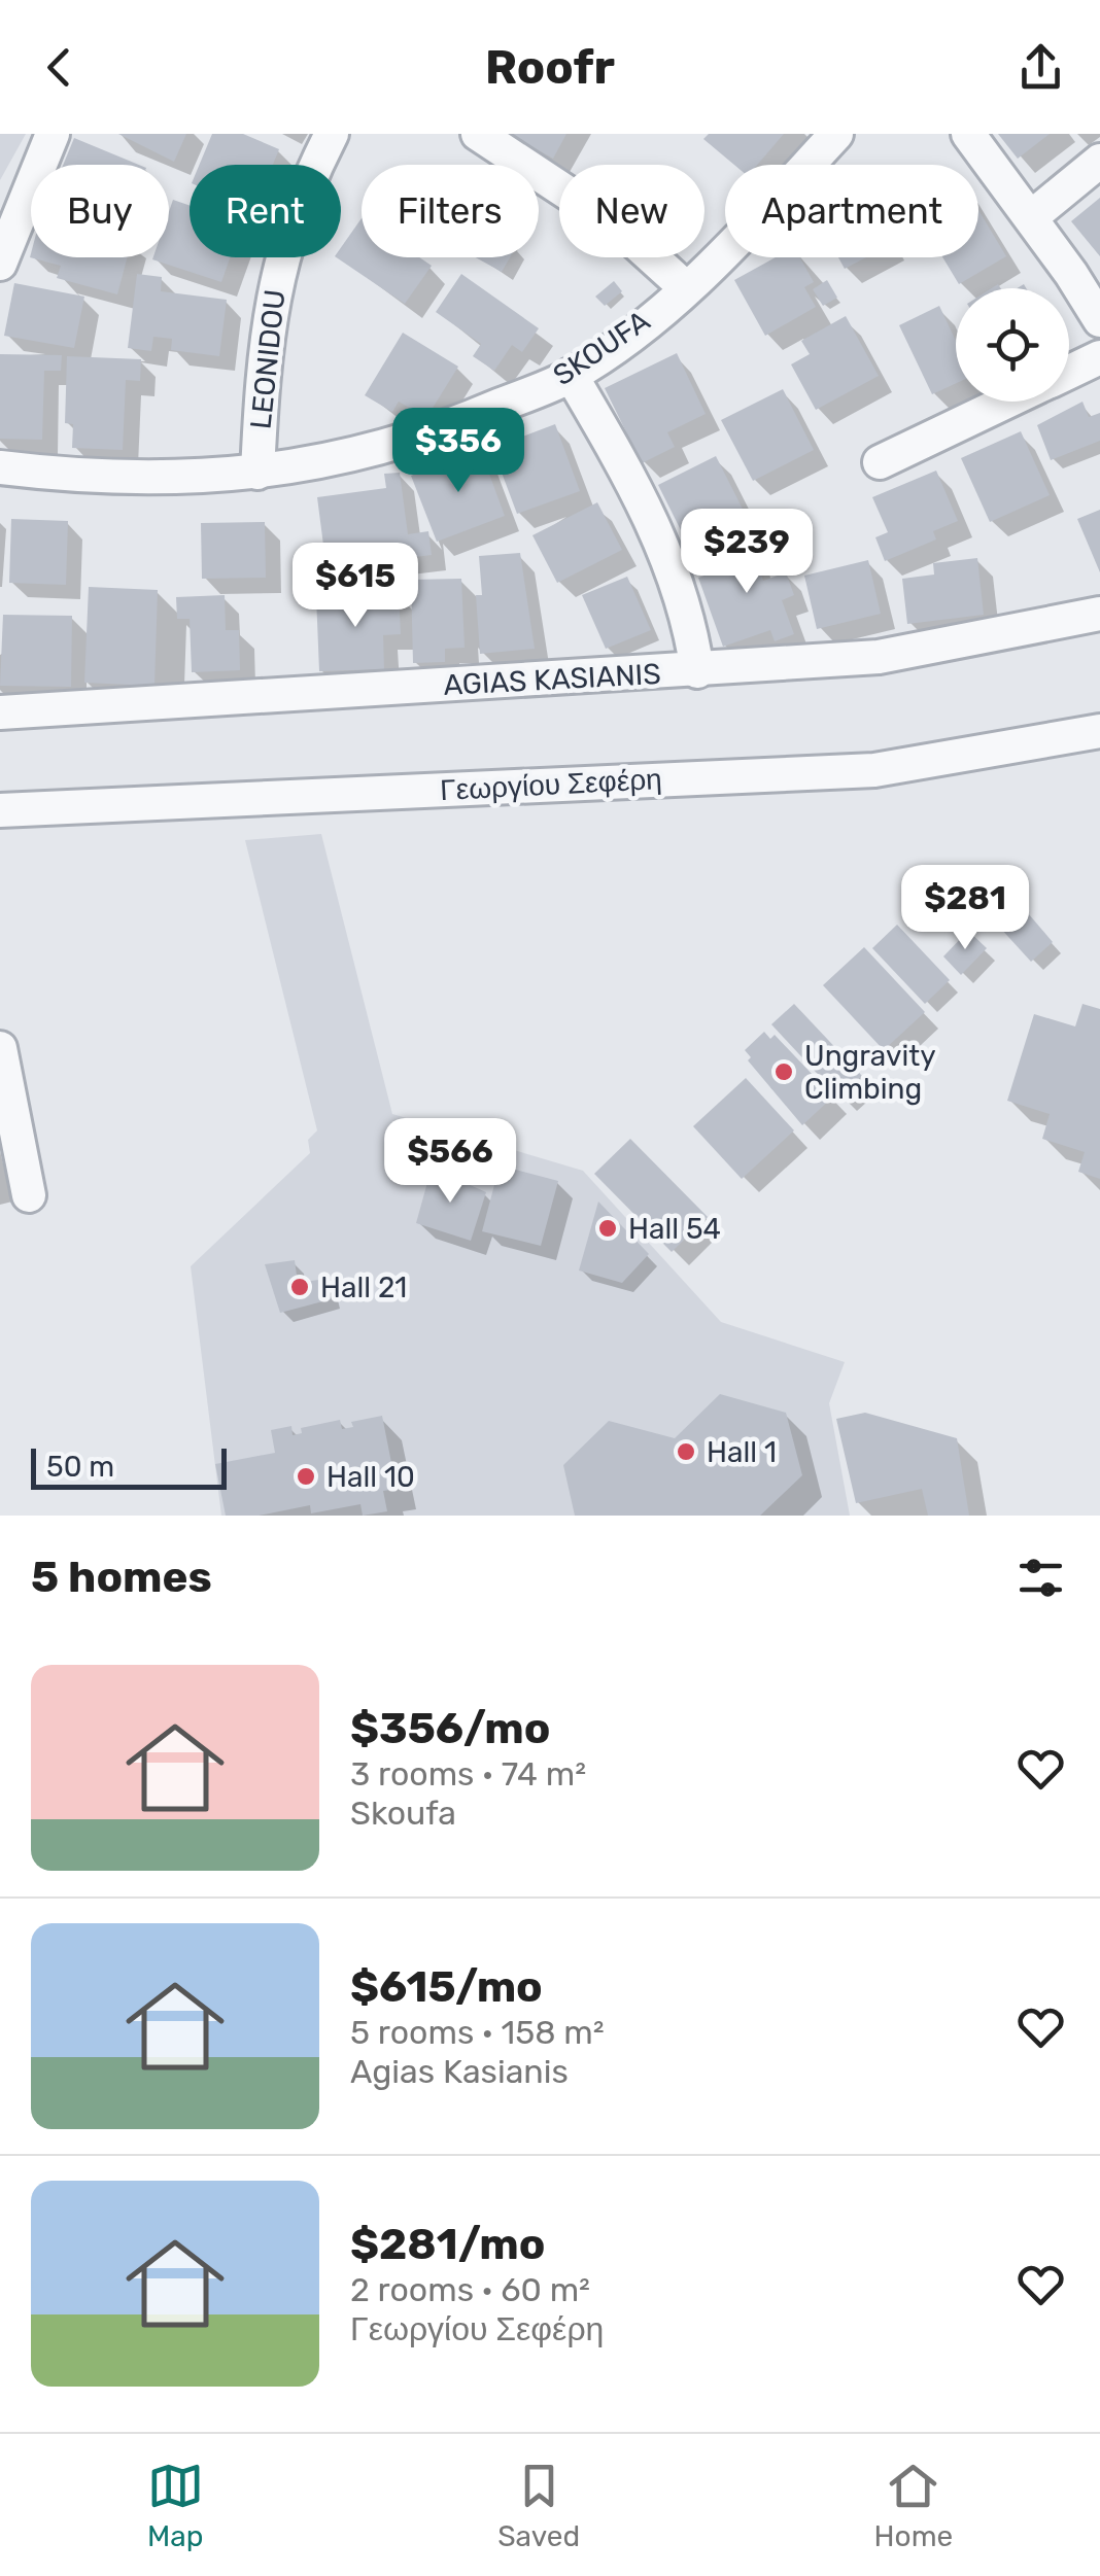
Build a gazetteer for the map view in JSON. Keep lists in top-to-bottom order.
{
  "streets": {
    "street": [
      "SKOUFA",
      "LEONIDOU",
      "AGIAS KASIANIS",
      "Γεωργίου Σεφέρη"
    ]
  },
  "crossings": [
    ["SKOUFA", "LEONIDOU"]
  ],
  "places": [
    "Ungravity Climbing",
    "Hall 54",
    "Hall 21",
    "Hall 1",
    "Hall 10"
  ],
  "scale_bar": "50 m",
  "page": {
    "header": "Roofr",
    "chip": [
      "Buy",
      "Rent",
      "Filters",
      "New",
      "Apartment"
    ],
    "price": [
      "$356",
      "$239",
      "$615",
      "$281",
      "$566"
    ],
    "scale": "50 m",
    "heading": "5 homes",
    "list": [
      {
        "name": "$356/mo",
        "note": "3 rooms · 74 m² · Skoufa"
      },
      {
        "name": "$615/mo",
        "note": "5 rooms · 158 m² · Agias Kasianis"
      },
      {
        "name": "$281/mo",
        "note": "2 rooms · 60 m² · Γεωργίου Σεφέρη"
      }
    ],
    "tabs": ["Map", "Saved", "Home"]
  }
}
